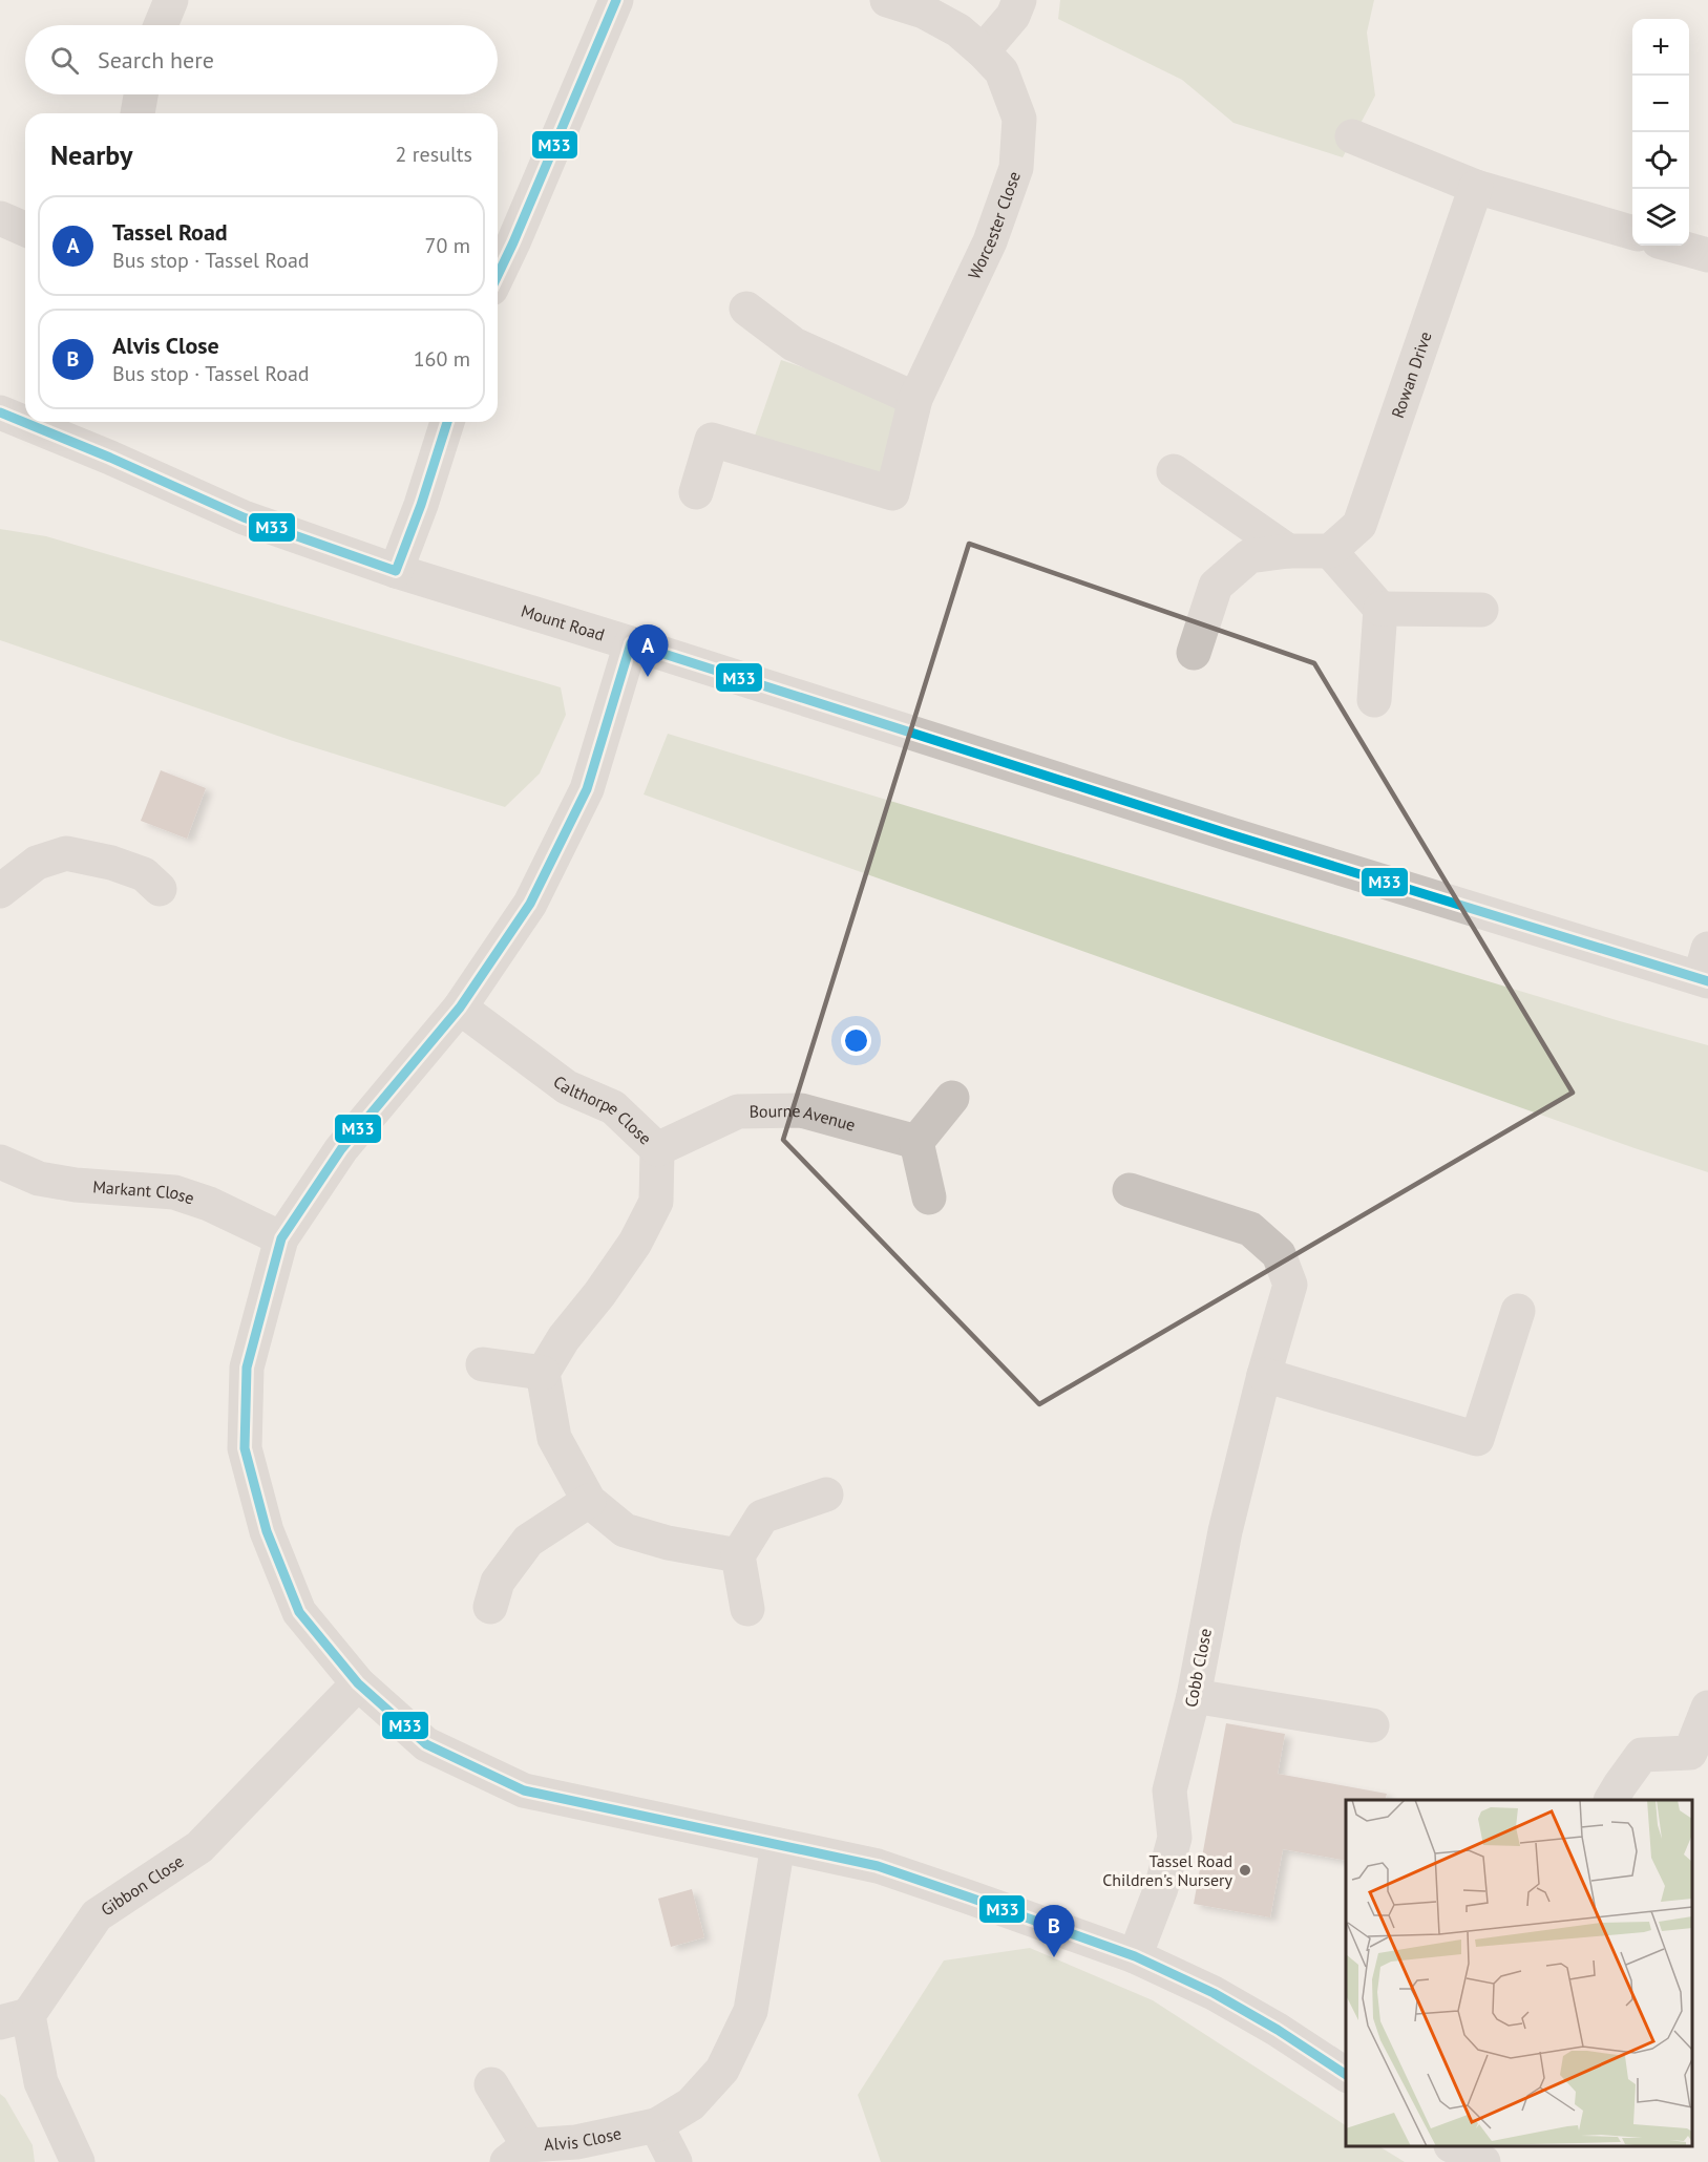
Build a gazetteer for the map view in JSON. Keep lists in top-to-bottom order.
{
  "streets": {
    "street": [
      "Worcester Close",
      "Rowan Drive",
      "Mount Road",
      "Calthorpe Close",
      "Bourne Avenue",
      "Markant Close",
      "Cobb Close",
      "Gibbon Close",
      "Alvis Close"
    ]
  },
  "crossings": [
    ["Calthorpe Close", "Bourne Avenue"]
  ],
  "places": ["Tassel Road Children's Nursery"],
  "lines": ["transit line M33"],
  "page": {
    "map_buttons": ["+", "−"],
    "search": "Search here",
    "heading": ["Nearby", "2 results"],
    "list": [
      {
        "mark": "A",
        "name": "Tassel Road",
        "note": "Bus stop · Tassel Road",
        "value": "70 m"
      },
      {
        "mark": "B",
        "name": "Alvis Close",
        "note": "Bus stop · Tassel Road",
        "value": "160 m"
      }
    ],
    "pins": ["A", "B"]
  }
}
